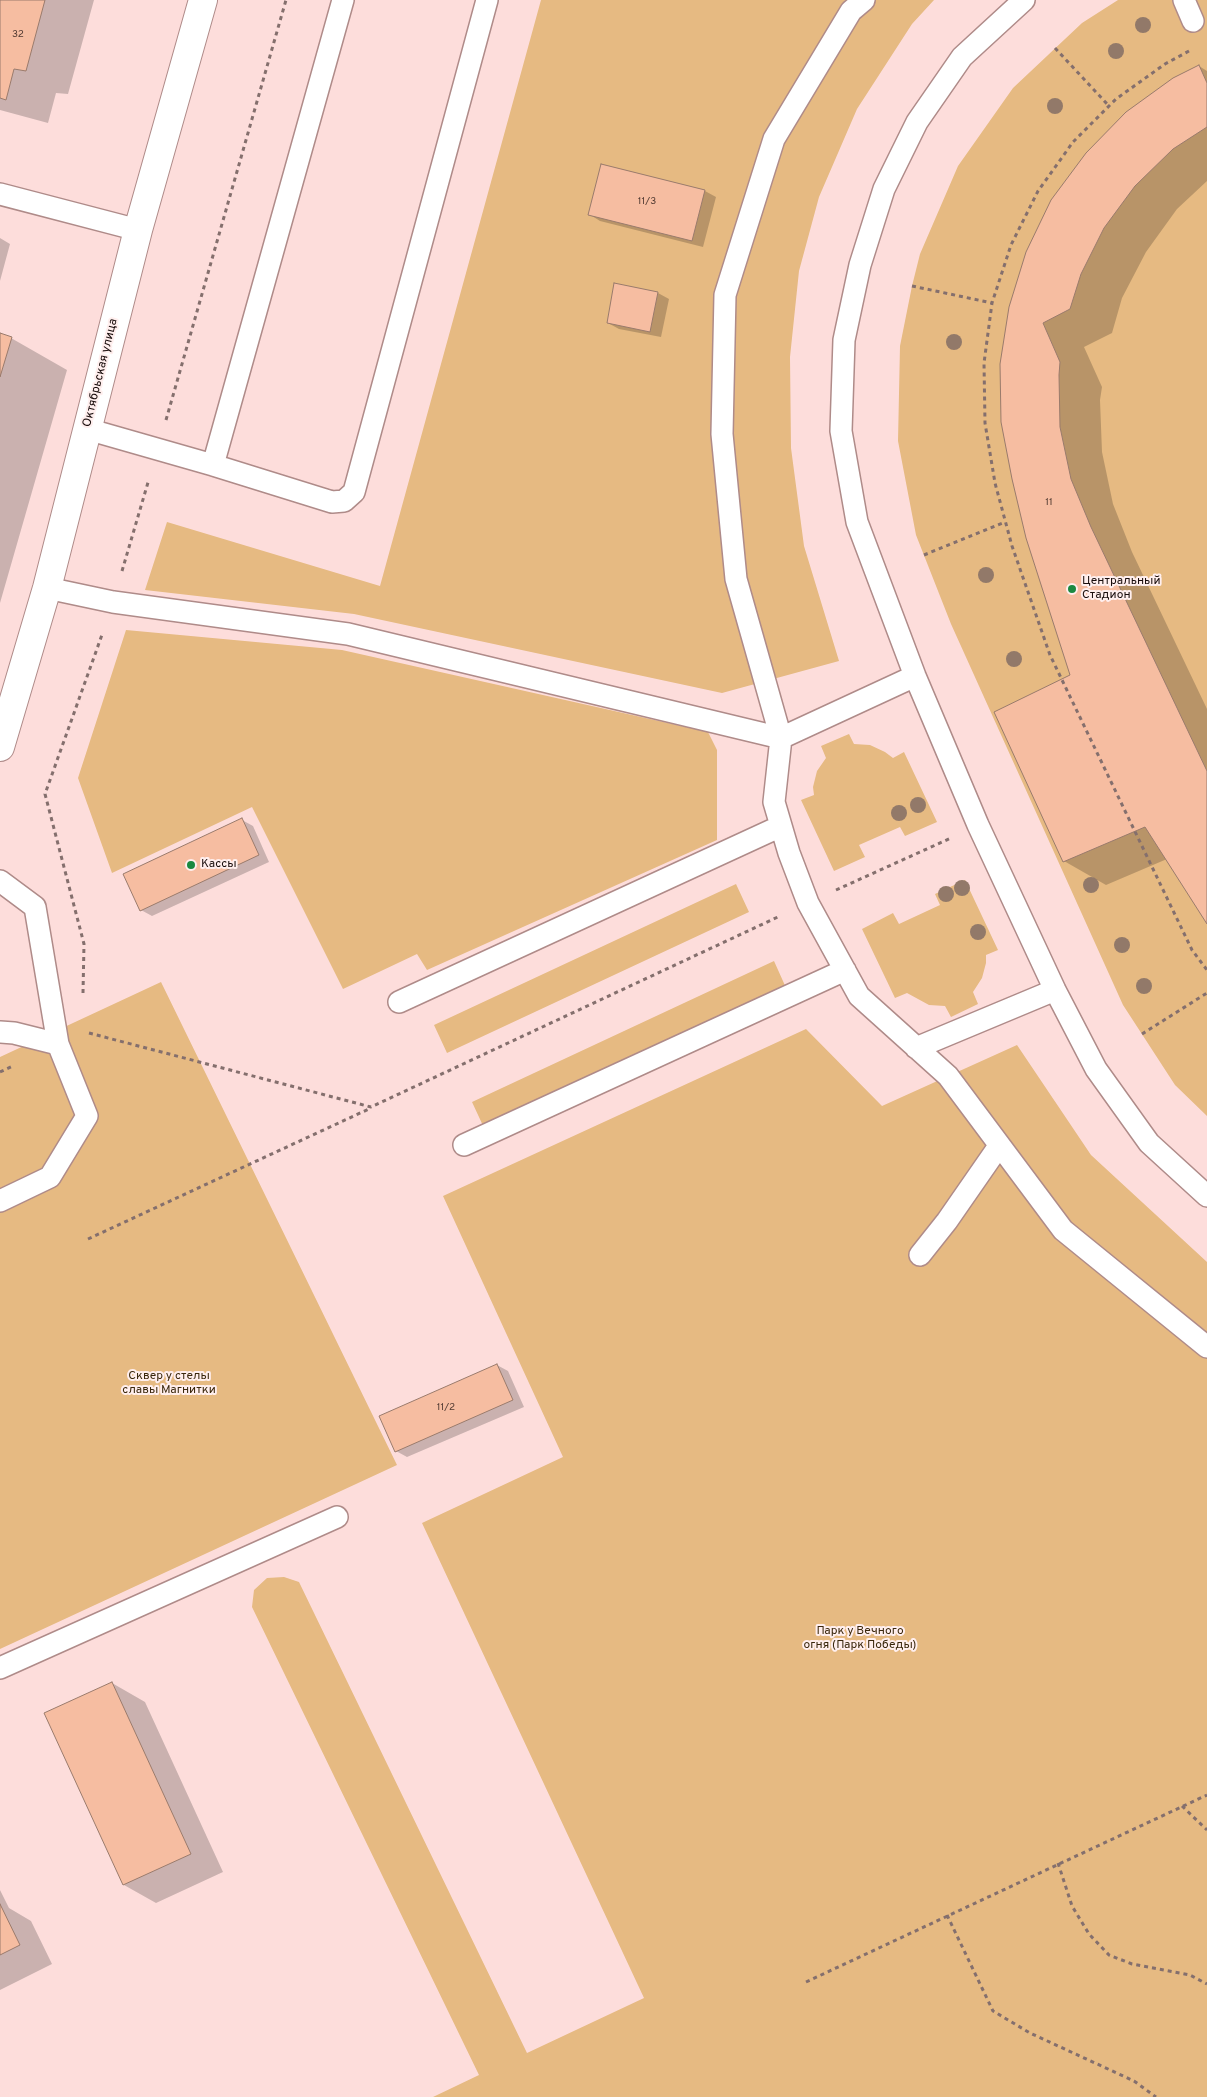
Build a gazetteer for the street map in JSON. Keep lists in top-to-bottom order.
{
  "streets": {
    "main road": ["Октябрьская улица"]
  },
  "parks": ["Сквер у стелы славы Магнитки", "Парк у Вечного огня (Парк Победы)"],
  "places": ["Центральный Стадион", "Кассы"],
  "house_numbers": [
    "32",
    "11/3",
    "11",
    "11/2"
  ]
}
